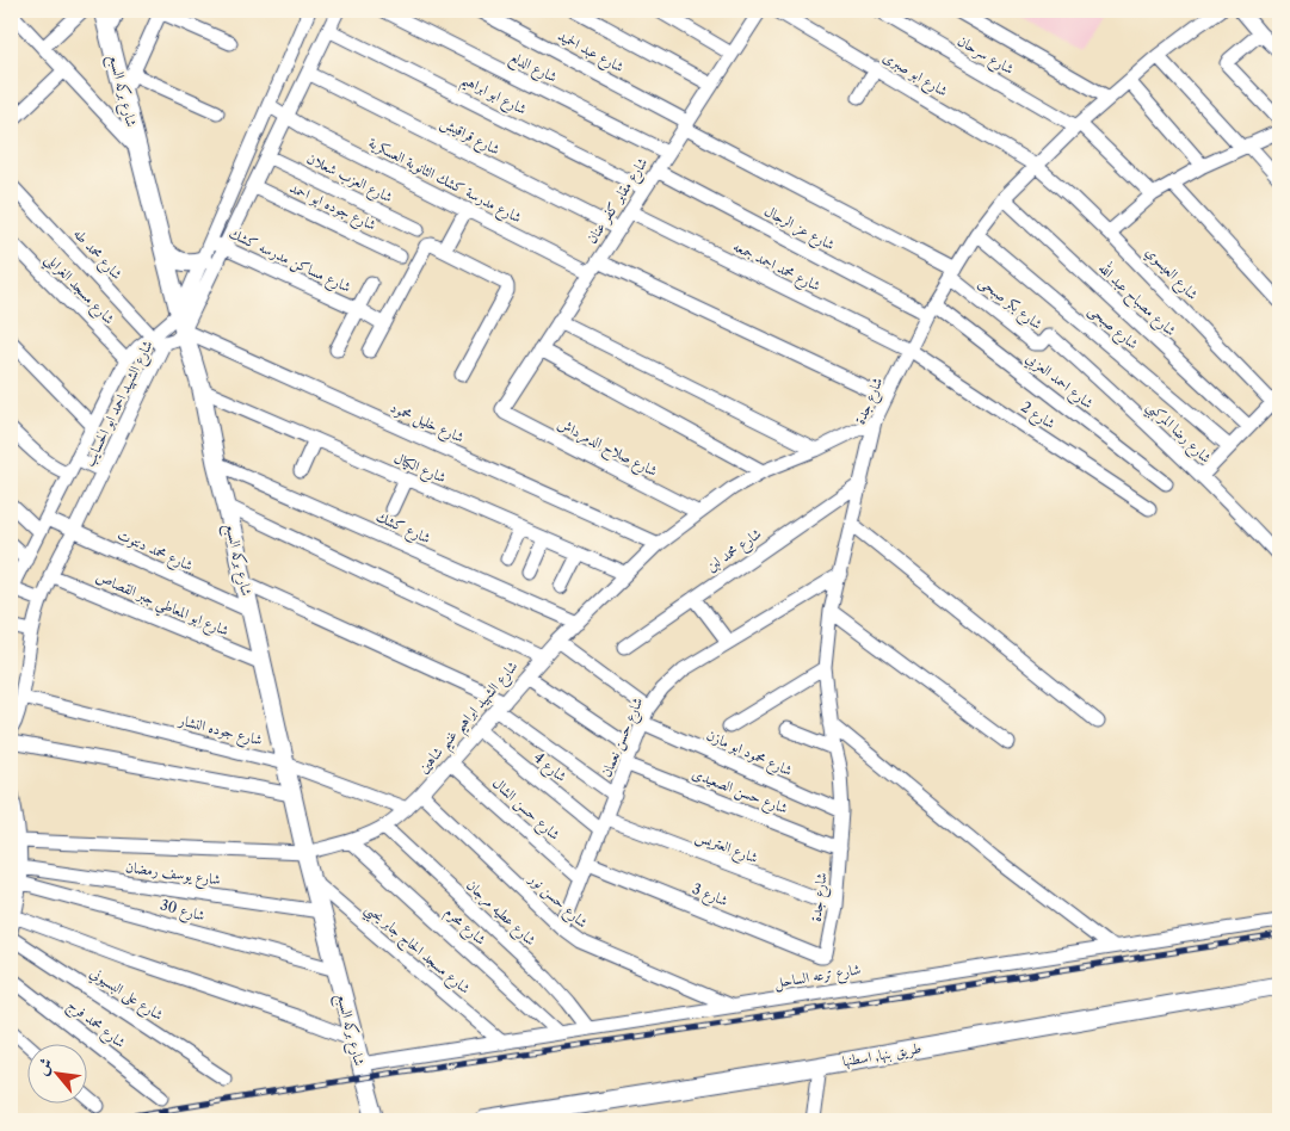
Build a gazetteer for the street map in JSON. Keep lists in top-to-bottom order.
{
  "streets": {
    "main road": ["شارع بركه السبع", "طريق بنها, اسطنها"],
    "street": [
      "شارع عبد الحميد",
      "شارع سرحان",
      "شارع الدلع",
      "شارع ابو صبرى",
      "شارع ابو ابراهيم",
      "شارع قراقيش",
      "شارع العزب شعلان",
      "شارع مدرسة كشك الثانوية العسكرية",
      "شارع مقابر كفر عنان",
      "شارع جوده ابو احمد",
      "شارع عز الرجال",
      "شارع محمد طه",
      "شارع مساكن مدرسه كشك",
      "شارع محمد احمد جمعه",
      "شارع العيسوي",
      "شارع مسجد الغرابلي",
      "شارع مصباح عبد الله",
      "شارع بكر صبحى",
      "شارع صبحى",
      "شارع احمد العزبي",
      "شارع جدة",
      "شارع الشهيد احمد ابو الحسايب",
      "شارع 2",
      "شارع خليل محمود",
      "شارع رضا المركبي",
      "شارع صلاح الدمرداش",
      "شارع الكيال",
      "شارع كشك",
      "شارع محمد دنتوت",
      "شارع محمد لبن",
      "شارع ابو المعاطي جبر القصاص",
      "شارع الشهيد ابراهيم غنيم شاهين",
      "شارع جوده النشار",
      "شارع حسن نعمان",
      "شارع محمود ابو مازن",
      "شارع 4",
      "شارع حسن الصعيدى",
      "شارع حسن الشال",
      "شارع العتريس",
      "شارع يوسف رمضان",
      "شارع 3",
      "شارع حسن نور",
      "شارع 30",
      "شارع عطيه مرجان",
      "شارع محرم",
      "شارع مسجد الحاج جابر يحيي",
      "شارع ترعه الساحل",
      "شارع على البسيوني",
      "شارع محمد فرج"
    ]
  },
  "crossings": [
    ["شارع عبد الحميد", "شارع مقابر كفر عنان"],
    ["شارع عبد الحميد", "شارع بكر صبحى"],
    ["شارع عبد الحميد", "شارع جدة"],
    ["شارع سرحان", "شارع جدة"],
    ["شارع الدلع", "شارع مقابر كفر عنان"],
    ["شارع ابو صبرى", "شارع العيسوي"],
    ["شارع ابو صبرى", "شارع جدة"],
    ["شارع بركه السبع", "شارع الشهيد احمد ابو الحسايب"],
    ["شارع بركه السبع", "شارع خليل محمود"],
    ["شارع بركه السبع", "شارع الكيال"],
    ["شارع بركه السبع", "شارع كشك"],
    ["شارع بركه السبع", "شارع محمد دنتوت"],
    ["شارع بركه السبع", "شارع ابو المعاطي جبر القصاص"],
    ["شارع بركه السبع", "شارع الشهيد ابراهيم غنيم شاهين"],
    ["شارع بركه السبع", "شارع جوده النشار"],
    ["شارع بركه السبع", "شارع يوسف رمضان"],
    ["شارع بركه السبع", "شارع 30"],
    ["شارع بركه السبع", "شارع مسجد الحاج جابر يحيي"],
    ["شارع بركه السبع", "شارع ترعه الساحل"],
    ["شارع ابو ابراهيم", "شارع مقابر كفر عنان"],
    ["شارع ابو ابراهيم", "شارع الشهيد احمد ابو الحسايب"],
    ["شارع قراقيش", "شارع مقابر كفر عنان"],
    ["شارع قراقيش", "شارع الشهيد احمد ابو الحسايب"],
    ["شارع العزب شعلان", "شارع الشهيد احمد ابو الحسايب"],
    ["شارع مدرسة كشك الثانوية العسكرية", "شارع مقابر كفر عنان"],
    ["شارع مدرسة كشك الثانوية العسكرية", "شارع جدة"],
    ["شارع مدرسة كشك الثانوية العسكرية", "شارع الشهيد احمد ابو الحسايب"],
    ["شارع مقابر كفر عنان", "شارع عز الرجال"],
    ["شارع مقابر كفر عنان", "شارع محمد احمد جمعه"],
    ["شارع مقابر كفر عنان", "شارع صلاح الدمرداش"],
    ["شارع جوده ابو احمد", "شارع الشهيد احمد ابو الحسايب"],
    ["شارع عز الرجال", "شارع احمد العزبي"],
    ["شارع عز الرجال", "شارع جدة"],
    ["شارع محمد طه", "شارع الشهيد احمد ابو الحسايب"],
    ["شارع مساكن مدرسه كشك", "شارع الشهيد احمد ابو الحسايب"],
    ["شارع محمد احمد جمعه", "شارع جدة"],
    ["شارع محمد احمد جمعه", "شارع 2"],
    ["شارع العيسوي", "شارع جدة"],
    ["شارع مسجد الغرابلي", "شارع الشهيد احمد ابو الحسايب"],
    ["شارع مصباح عبد الله", "شارع جدة"],
    ["شارع بكر صبحى", "شارع جدة"],
    ["شارع بكر صبحى", "شارع رضا المركبي"],
    ["شارع صبحى", "شارع جدة"],
    ["شارع احمد العزبي", "شارع جدة"],
    ["شارع جدة", "شارع 2"],
    ["شارع جدة", "شارع محمد لبن"],
    ["شارع جدة", "شارع الشهيد ابراهيم غنيم شاهين"],
    ["شارع جدة", "شارع حسن نعمان"],
    ["شارع جدة", "شارع محمود ابو مازن"],
    ["شارع جدة", "شارع حسن الصعيدى"],
    ["شارع جدة", "شارع العتريس"],
    ["شارع جدة", "شارع 3"],
    ["شارع الشهيد احمد ابو الحسايب", "شارع خليل محمود"],
    ["شارع الشهيد احمد ابو الحسايب", "شارع محمد دنتوت"],
    ["شارع الشهيد احمد ابو الحسايب", "شارع ابو المعاطي جبر القصاص"],
    ["شارع الشهيد احمد ابو الحسايب", "شارع جوده النشار"],
    ["شارع خليل محمود", "شارع الشهيد ابراهيم غنيم شاهين"],
    ["شارع صلاح الدمرداش", "شارع الشهيد ابراهيم غنيم شاهين"],
    ["شارع الكيال", "شارع الشهيد ابراهيم غنيم شاهين"],
    ["شارع كشك", "شارع الشهيد ابراهيم غنيم شاهين"],
    ["شارع الشهيد ابراهيم غنيم شاهين", "شارع جوده النشار"],
    ["شارع الشهيد ابراهيم غنيم شاهين", "شارع 4"],
    ["شارع الشهيد ابراهيم غنيم شاهين", "شارع حسن الشال"],
    ["شارع الشهيد ابراهيم غنيم شاهين", "شارع يوسف رمضان"],
    ["شارع الشهيد ابراهيم غنيم شاهين", "شارع حسن نور"],
    ["شارع الشهيد ابراهيم غنيم شاهين", "شارع عطيه مرجان"],
    ["شارع الشهيد ابراهيم غنيم شاهين", "شارع محرم"],
    ["شارع حسن نعمان", "شارع محمود ابو مازن"],
    ["شارع حسن نعمان", "شارع 4"],
    ["شارع حسن نعمان", "شارع حسن الصعيدى"],
    ["شارع حسن نعمان", "شارع حسن الشال"],
    ["شارع حسن نعمان", "شارع العتريس"],
    ["شارع حسن نعمان", "شارع 3"],
    ["شارع حسن نعمان", "شارع حسن نور"],
    ["شارع 4", "شارع العتريس"],
    ["شارع حسن نور", "شارع ترعه الساحل"],
    ["شارع عطيه مرجان", "شارع ترعه الساحل"],
    ["شارع محرم", "شارع ترعه الساحل"],
    ["شارع مسجد الحاج جابر يحيي", "شارع ترعه الساحل"]
  ],
  "north": "top left"
}
